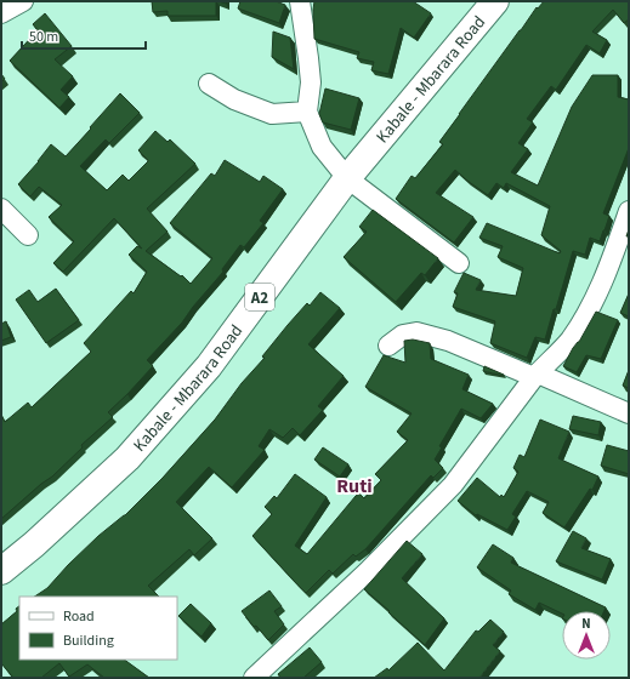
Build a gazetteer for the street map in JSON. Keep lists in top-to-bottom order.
{
  "streets": {
    "main road": ["Kabale - Mbarara Road", "A2"]
  },
  "districts": ["Ruti"],
  "legend": ["Road", "Building"],
  "scale_bar": "50 m",
  "north": "top"
}
